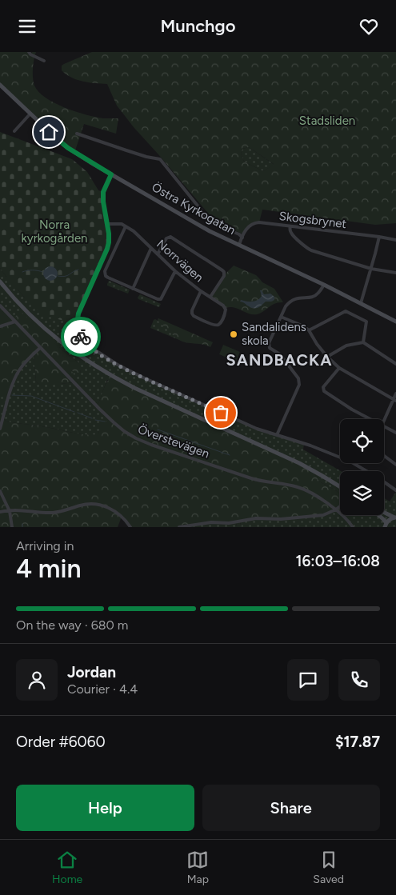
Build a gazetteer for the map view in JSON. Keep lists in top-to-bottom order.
{
  "streets": {
    "main road": ["Östra Kyrkogatan"],
    "street": ["Skogsbrynet", "Norrvägen", "Överstevägen"]
  },
  "crossings": [
    ["Östra Kyrkogatan", "Skogsbrynet"]
  ],
  "districts": ["SANDBACKA"],
  "parks": ["Stadsliden", "Norra kyrkogården"],
  "places": ["Sandalidens skola"],
  "page": {
    "header": "Munchgo",
    "heading": ["4 min", "Arriving in", "16:03–16:08"],
    "panel": [
      "Jordan",
      "Courier · 4.4",
      "Order #6060",
      "$17.87"
    ],
    "bar": "On the way · 680 m",
    "buttons": ["Help", "Share"],
    "tabs": ["Home", "Map", "Saved"]
  }
}
